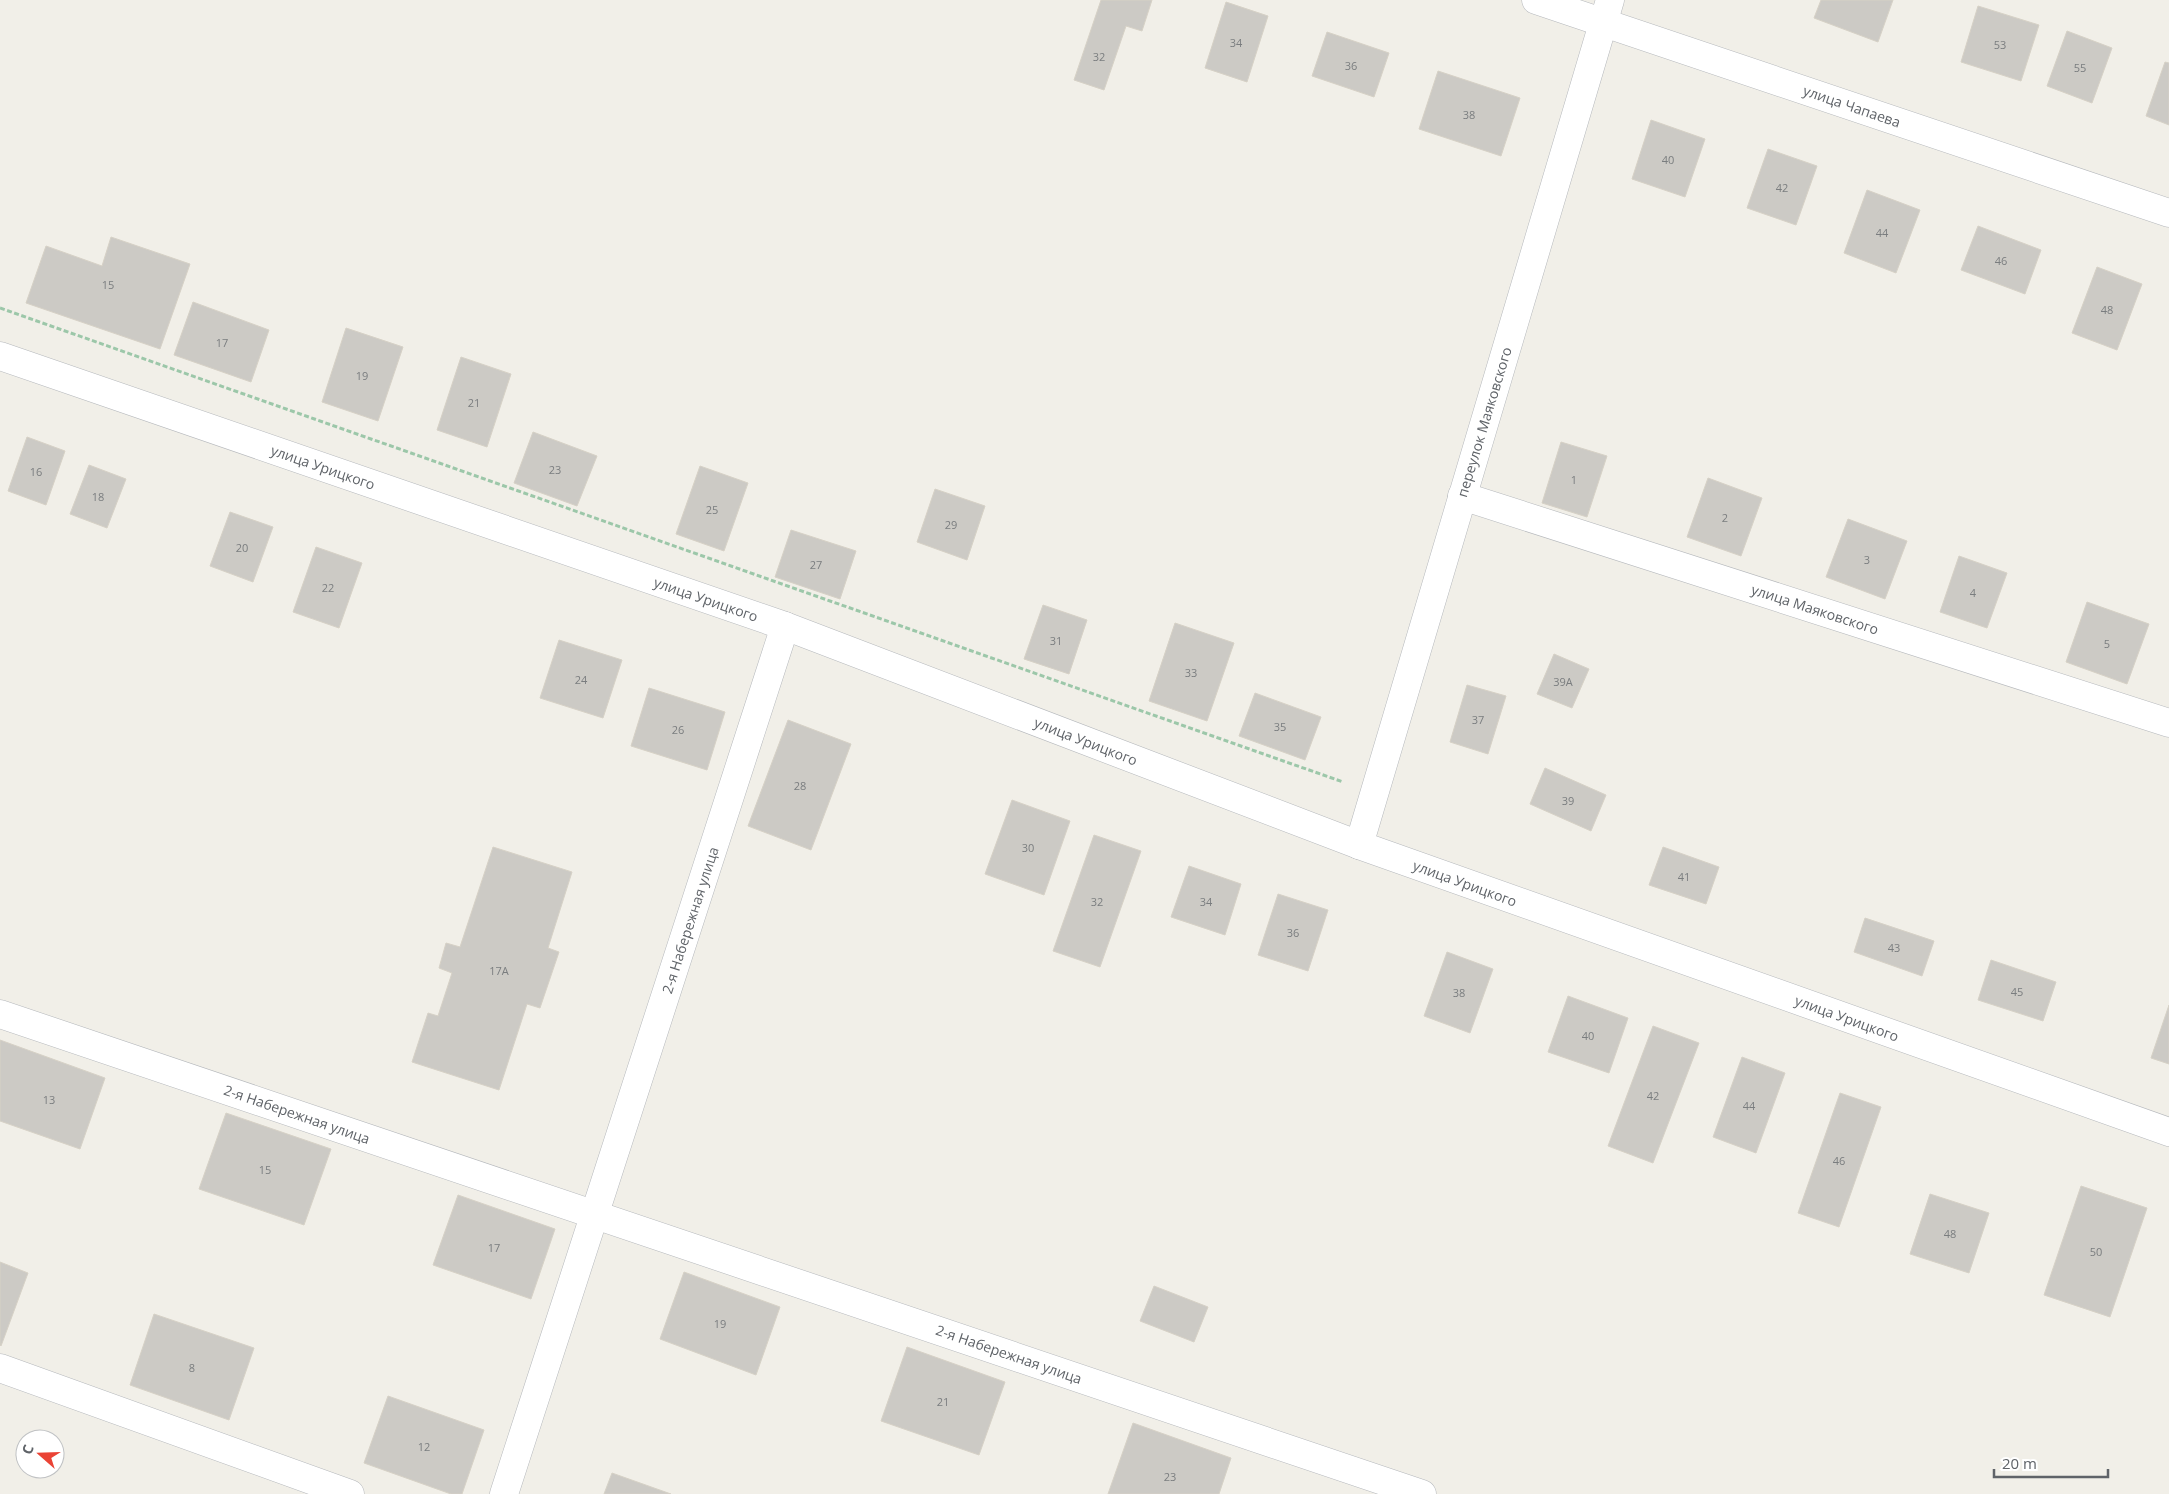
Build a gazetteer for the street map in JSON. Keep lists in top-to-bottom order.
{
  "streets": {
    "street": [
      "улица Чапаева",
      "переулок Маяковского",
      "улица Урицкого",
      "улица Маяковского",
      "2-я Набережная улица"
    ]
  },
  "crossings": [
    ["улица Чапаева", "переулок Маяковского"],
    ["переулок Маяковского", "улица Урицкого"],
    ["переулок Маяковского", "улица Маяковского"],
    ["улица Урицкого", "2-я Набережная улица"]
  ],
  "house_numbers": [
    "34",
    "53",
    "32",
    "36",
    "55",
    "38",
    "40",
    "42",
    "44",
    "46",
    "15",
    "48",
    "17",
    "19",
    "21",
    "23",
    "16",
    "1",
    "18",
    "25",
    "2",
    "29",
    "20",
    "3",
    "27",
    "22",
    "4",
    "31",
    "5",
    "33",
    "24",
    "39А",
    "37",
    "35",
    "26",
    "28",
    "39",
    "30",
    "41",
    "32",
    "34",
    "36",
    "43",
    "17А",
    "45",
    "38",
    "40",
    "42",
    "13",
    "44",
    "46",
    "15",
    "48",
    "17",
    "50",
    "19",
    "8",
    "21",
    "12",
    "23"
  ],
  "scale_bar": "20 m",
  "north": "left"
}
